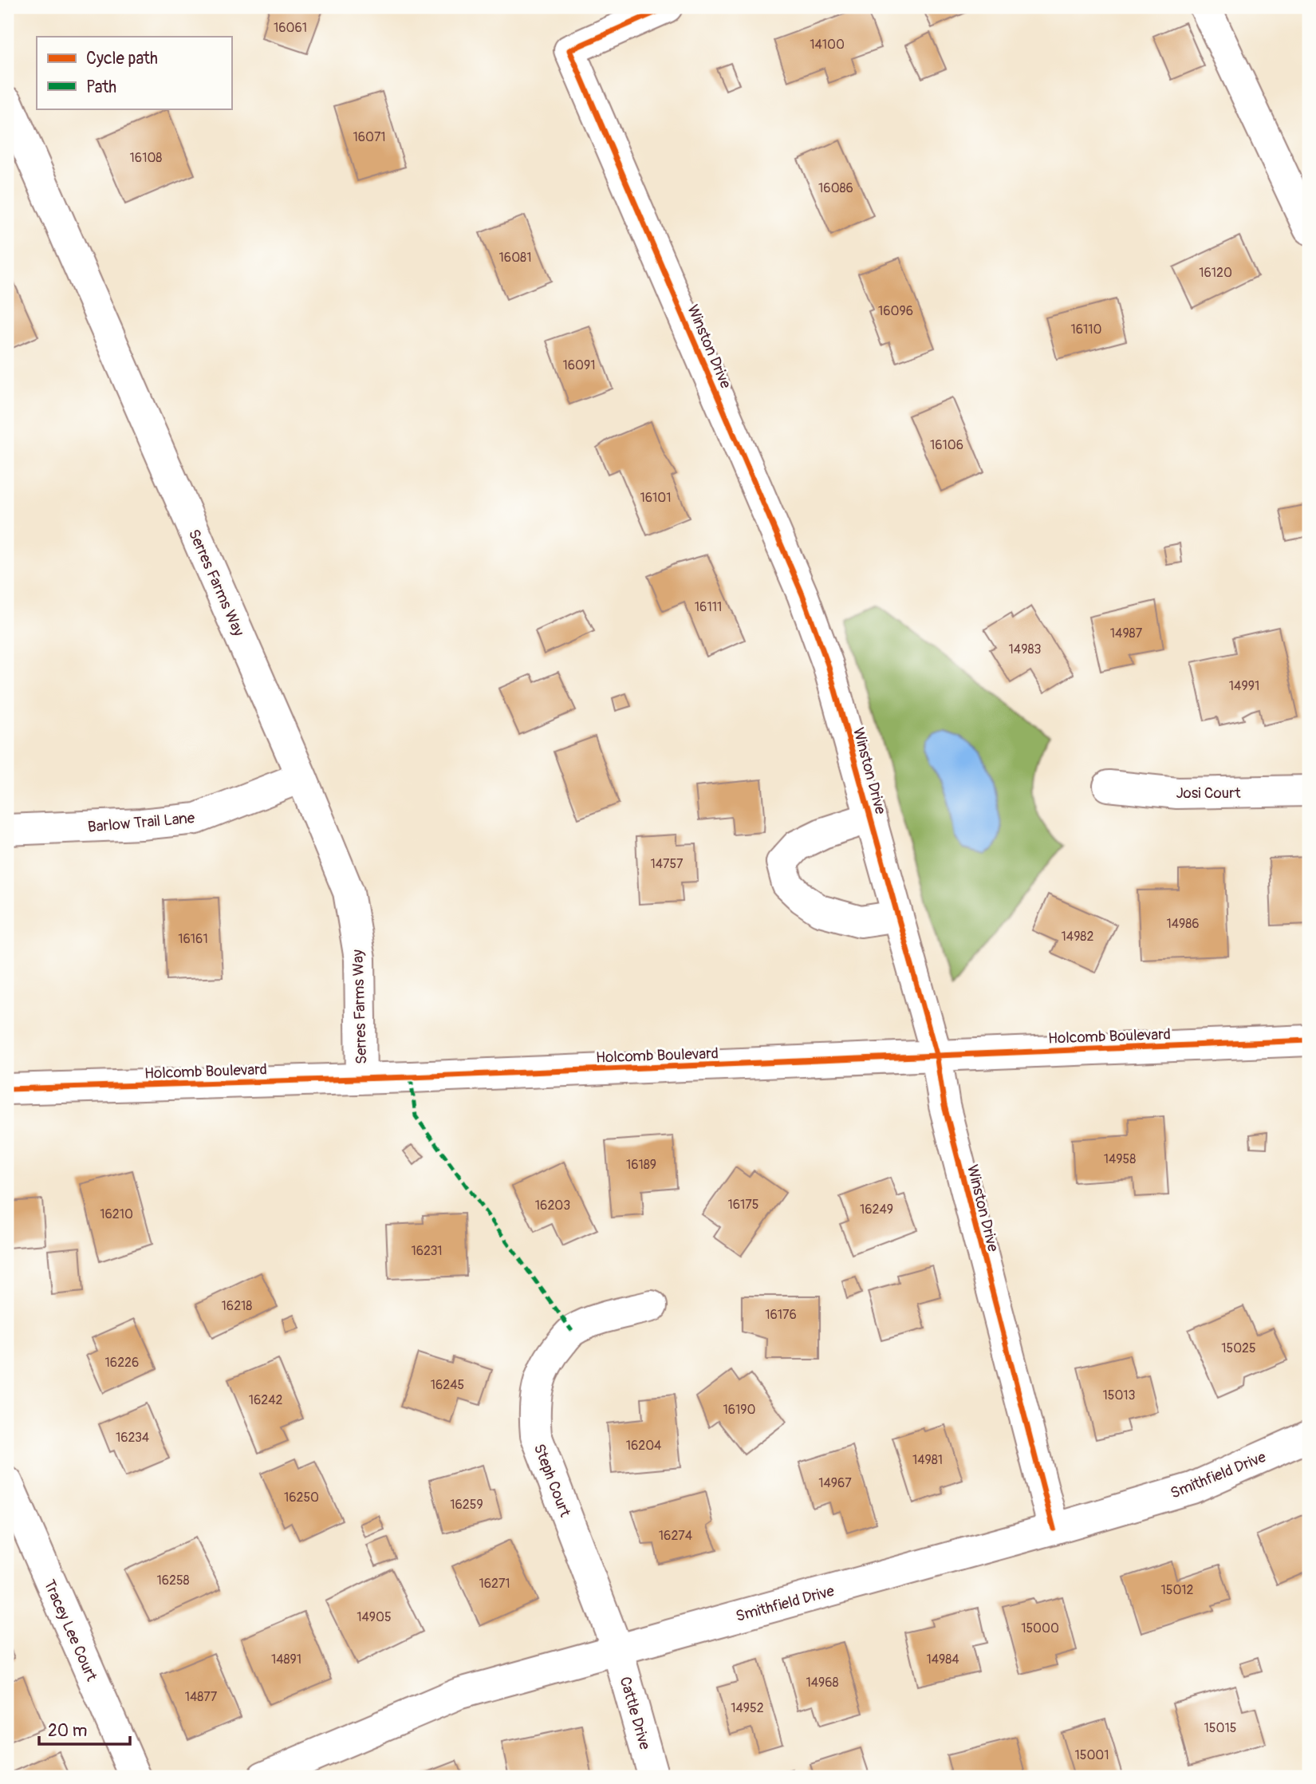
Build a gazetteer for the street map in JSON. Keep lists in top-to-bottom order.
{
  "streets": {
    "street": [
      "Winston Drive",
      "Serres Farms Way",
      "Josi Court",
      "Barlow Trail Lane",
      "Holcomb Boulevard",
      "Smithfield Drive",
      "Steph Court",
      "Tracey Lee Court",
      "Cattle Drive"
    ]
  },
  "crossings": [
    ["Winston Drive", "Holcomb Boulevard"],
    ["Winston Drive", "Smithfield Drive"],
    ["Serres Farms Way", "Barlow Trail Lane"],
    ["Serres Farms Way", "Holcomb Boulevard"],
    ["Smithfield Drive", "Steph Court"],
    ["Smithfield Drive", "Cattle Drive"],
    ["Steph Court", "Cattle Drive"]
  ],
  "house_numbers": [
    "16061",
    "14100",
    "16071",
    "16108",
    "16086",
    "16081",
    "16120",
    "16096",
    "16110",
    "16091",
    "16106",
    "16101",
    "16111",
    "14987",
    "14983",
    "14991",
    "14757",
    "14986",
    "14982",
    "16161",
    "14958",
    "16189",
    "16175",
    "16203",
    "16249",
    "16210",
    "16231",
    "16218",
    "16176",
    "15025",
    "16226",
    "16245",
    "15013",
    "16242",
    "16190",
    "16234",
    "16204",
    "14981",
    "14967",
    "16250",
    "16259",
    "16274",
    "16258",
    "16271",
    "15012",
    "14905",
    "15000",
    "14891",
    "14984",
    "14968",
    "14877",
    "14952",
    "15015",
    "15001"
  ],
  "legend": ["Cycle path", "Path"],
  "scale_bar": "20 m"
}
